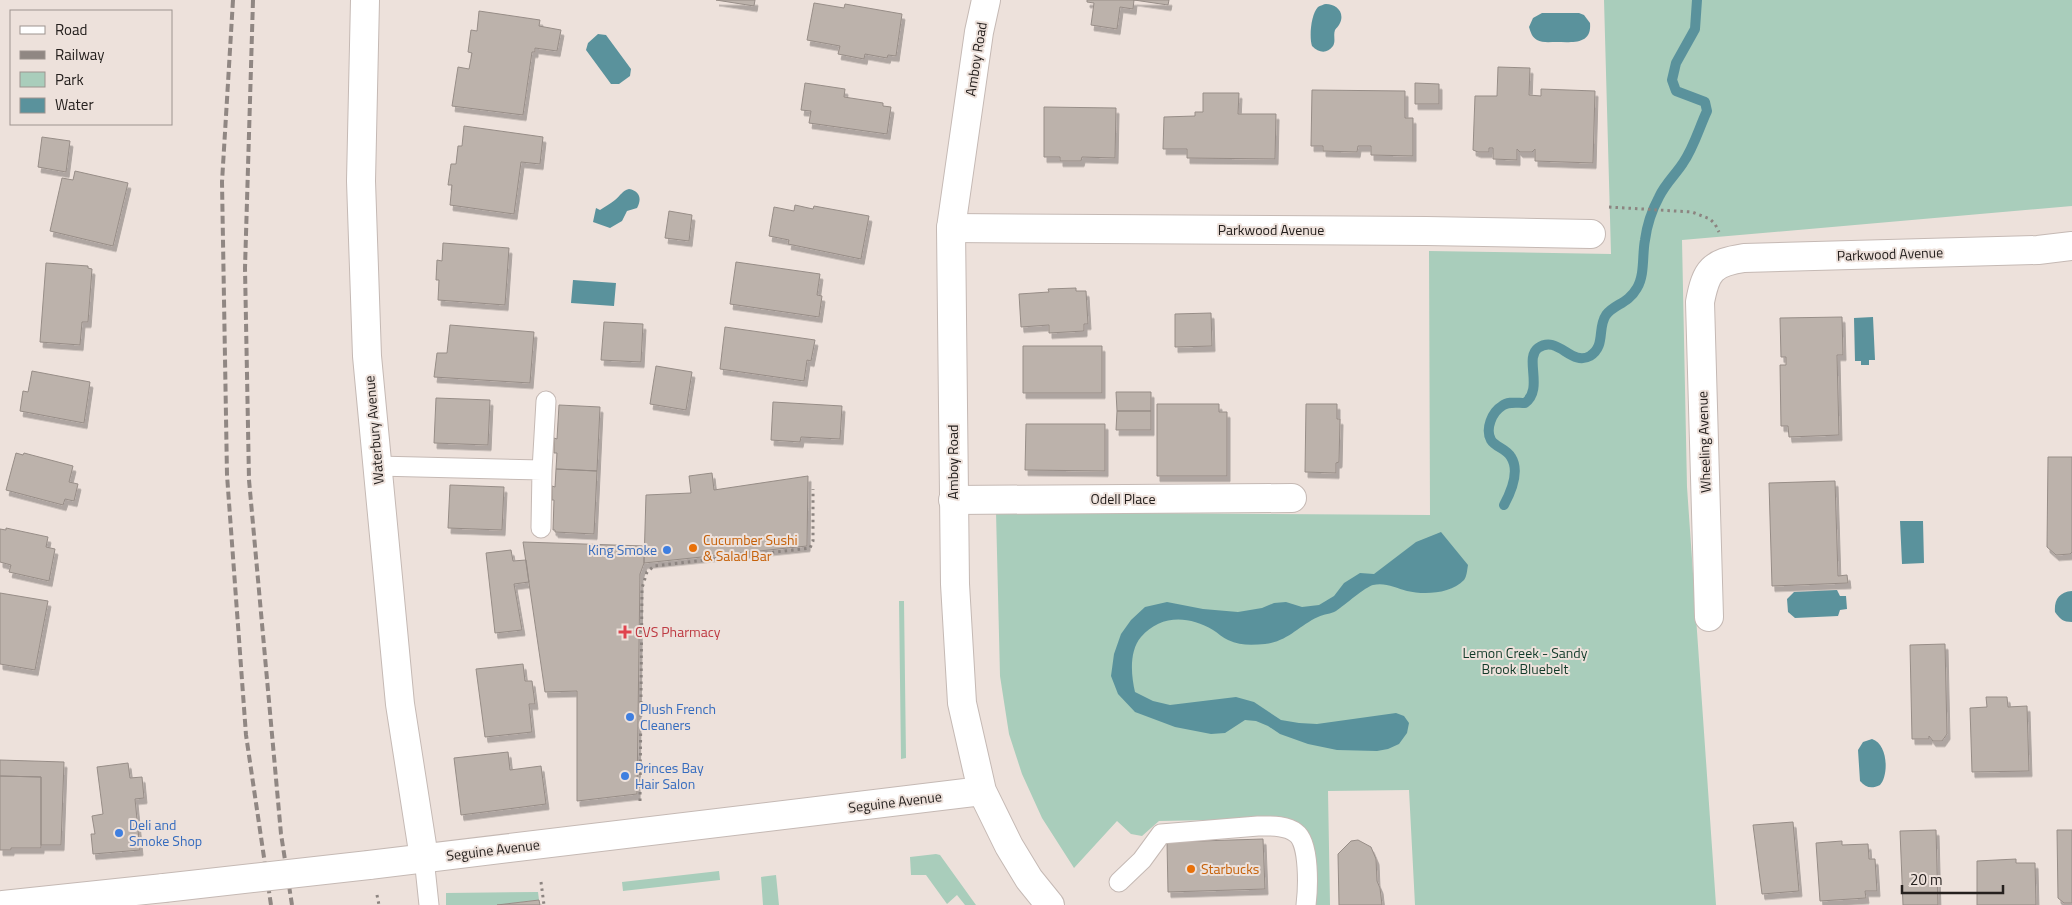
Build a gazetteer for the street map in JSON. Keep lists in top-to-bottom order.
{
  "streets": {
    "street": [
      "Amboy Road",
      "Parkwood Avenue",
      "Waterbury Avenue",
      "Wheeling Avenue",
      "Odell Place",
      "Seguine Avenue"
    ]
  },
  "crossings": [
    ["Amboy Road", "Parkwood Avenue"],
    ["Amboy Road", "Odell Place"],
    ["Amboy Road", "Seguine Avenue"],
    ["Parkwood Avenue", "Wheeling Avenue"],
    ["Waterbury Avenue", "Seguine Avenue"]
  ],
  "parks": ["Lemon Creek - Sandy Brook Bluebelt"],
  "places": {
    "other": [
      "Cucumber Sushi & Salad Bar",
      "King Smoke",
      "Plush French Cleaners",
      "Princes Bay Hair Salon",
      "Deli and Smoke Shop",
      "Starbucks"
    ],
    "health": ["CVS Pharmacy"]
  },
  "legend": [
    "Road",
    "Railway",
    "Park",
    "Water"
  ],
  "scale_bar": "20 m"
}
